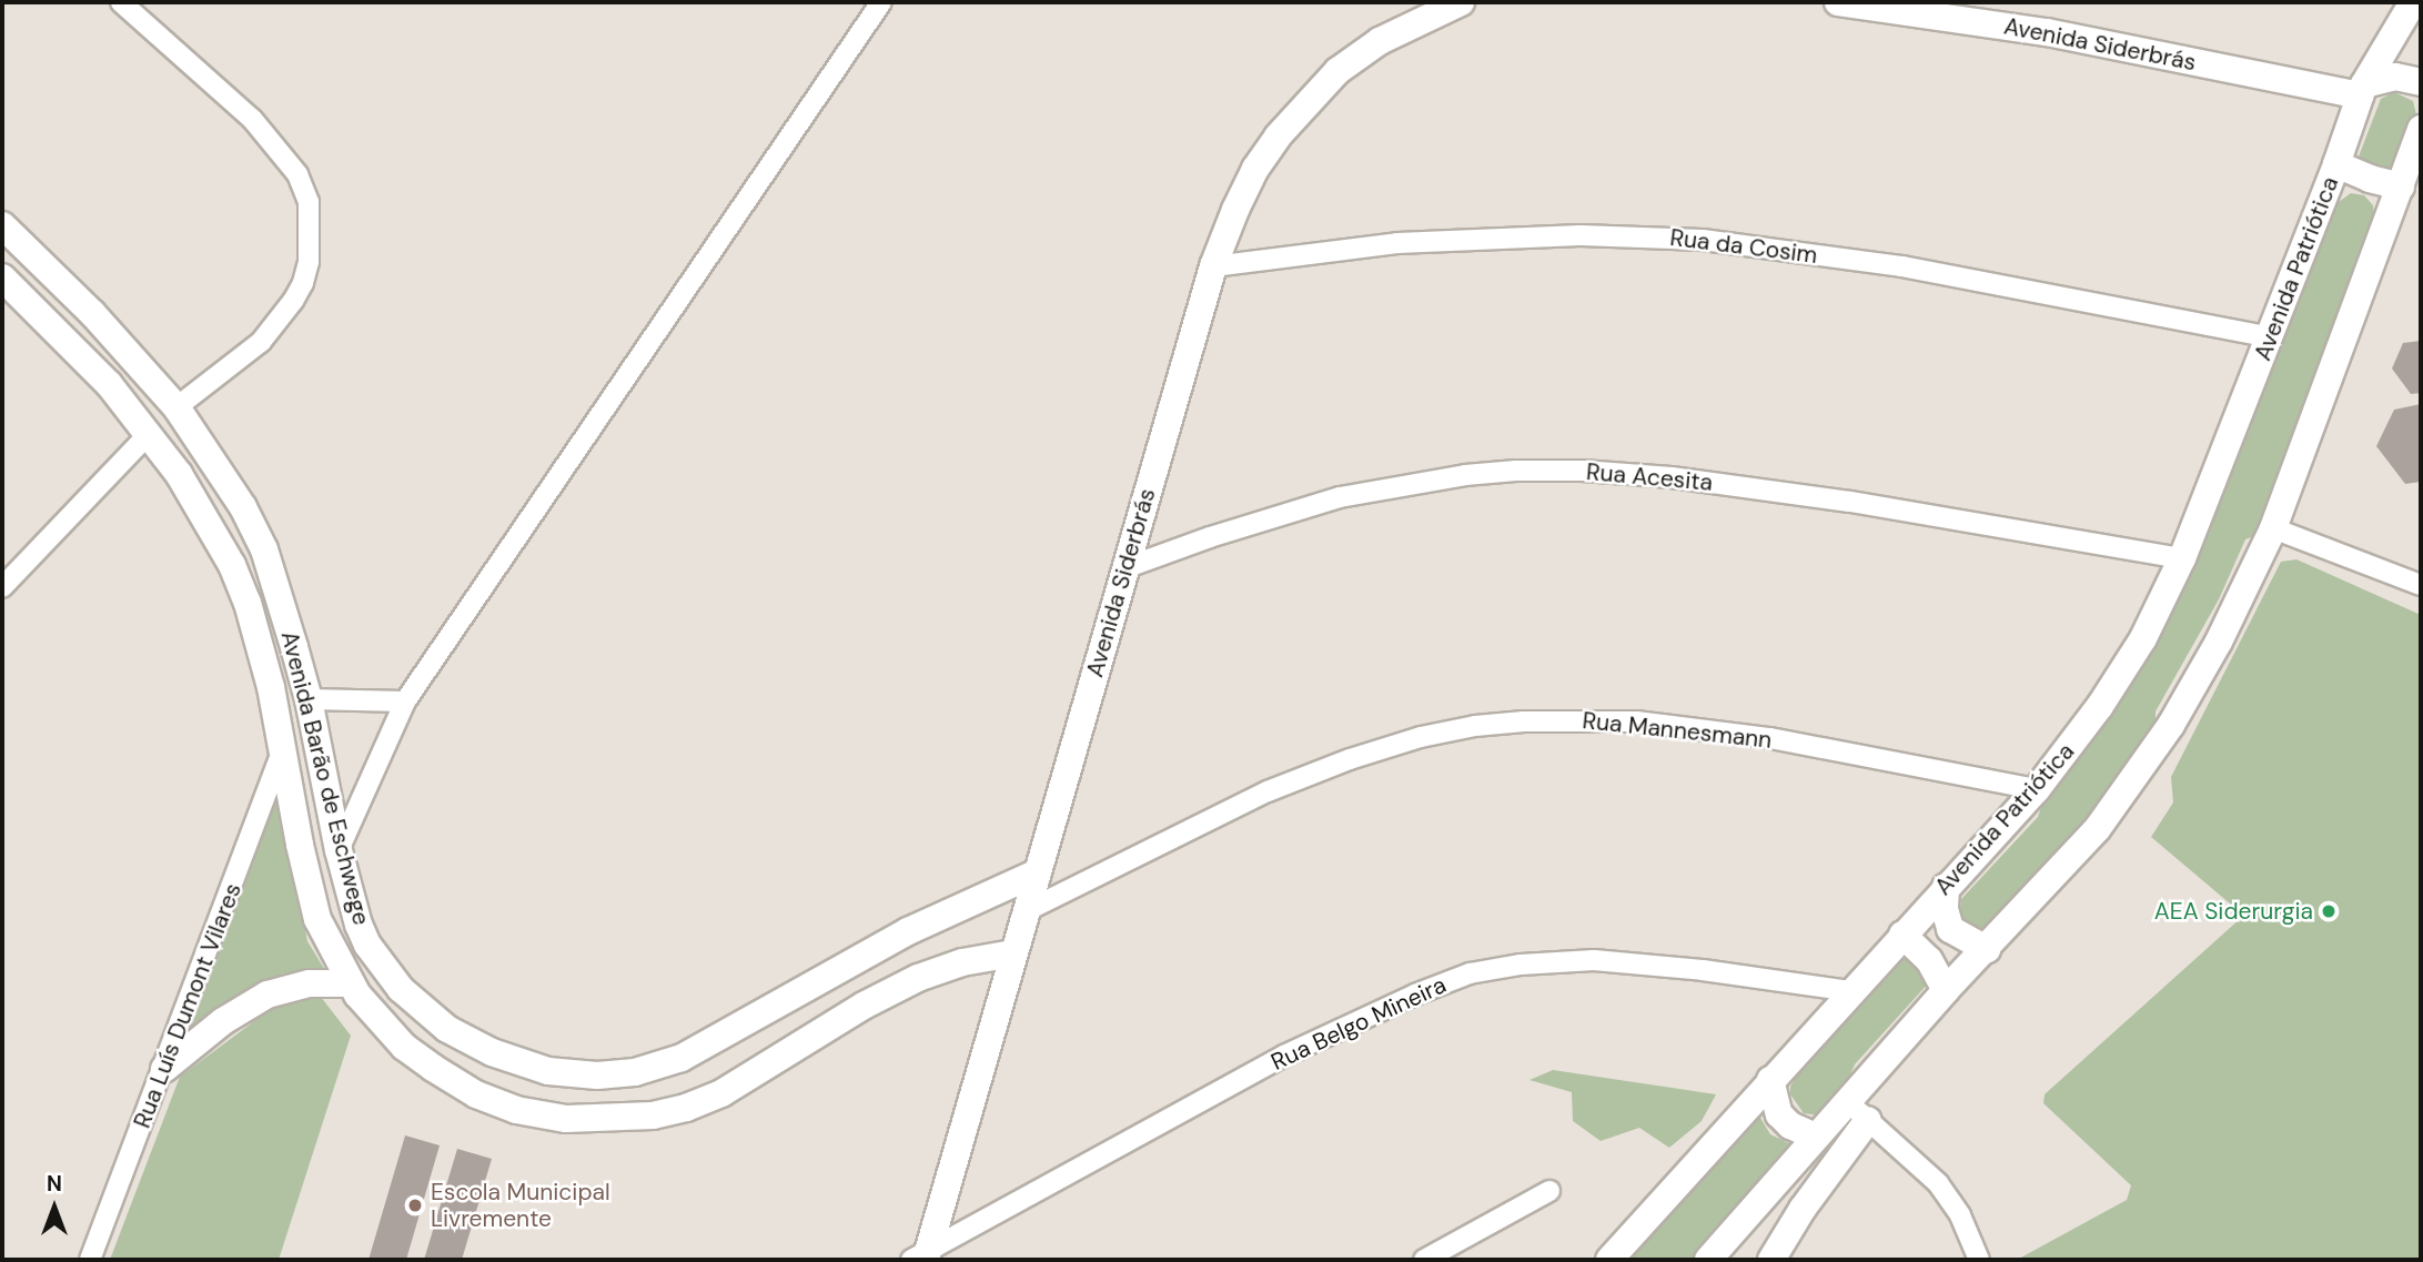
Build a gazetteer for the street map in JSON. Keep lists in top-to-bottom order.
{
  "streets": {
    "street": [
      "Avenida Siderbrás",
      "Rua da Cosim",
      "Avenida Patriótica",
      "Rua Acesita",
      "Rua Mannesmann",
      "Avenida Barão de Eschwege",
      "Rua Luís Dumont Vilares",
      "Rua Belgo Mineira"
    ]
  },
  "crossings": [
    ["Avenida Siderbrás", "Rua da Cosim"],
    ["Avenida Siderbrás", "Avenida Patriótica"],
    ["Avenida Siderbrás", "Rua Acesita"],
    ["Avenida Siderbrás", "Rua Mannesmann"],
    ["Avenida Siderbrás", "Avenida Barão de Eschwege"],
    ["Avenida Siderbrás", "Rua Belgo Mineira"],
    ["Rua da Cosim", "Avenida Patriótica"],
    ["Avenida Patriótica", "Rua Acesita"],
    ["Avenida Patriótica", "Rua Mannesmann"],
    ["Avenida Patriótica", "Rua Belgo Mineira"],
    ["Avenida Barão de Eschwege", "Rua Luís Dumont Vilares"]
  ],
  "places": ["AEA Siderurgia", "Escola Municipal Livremente"],
  "north": "top"
}
